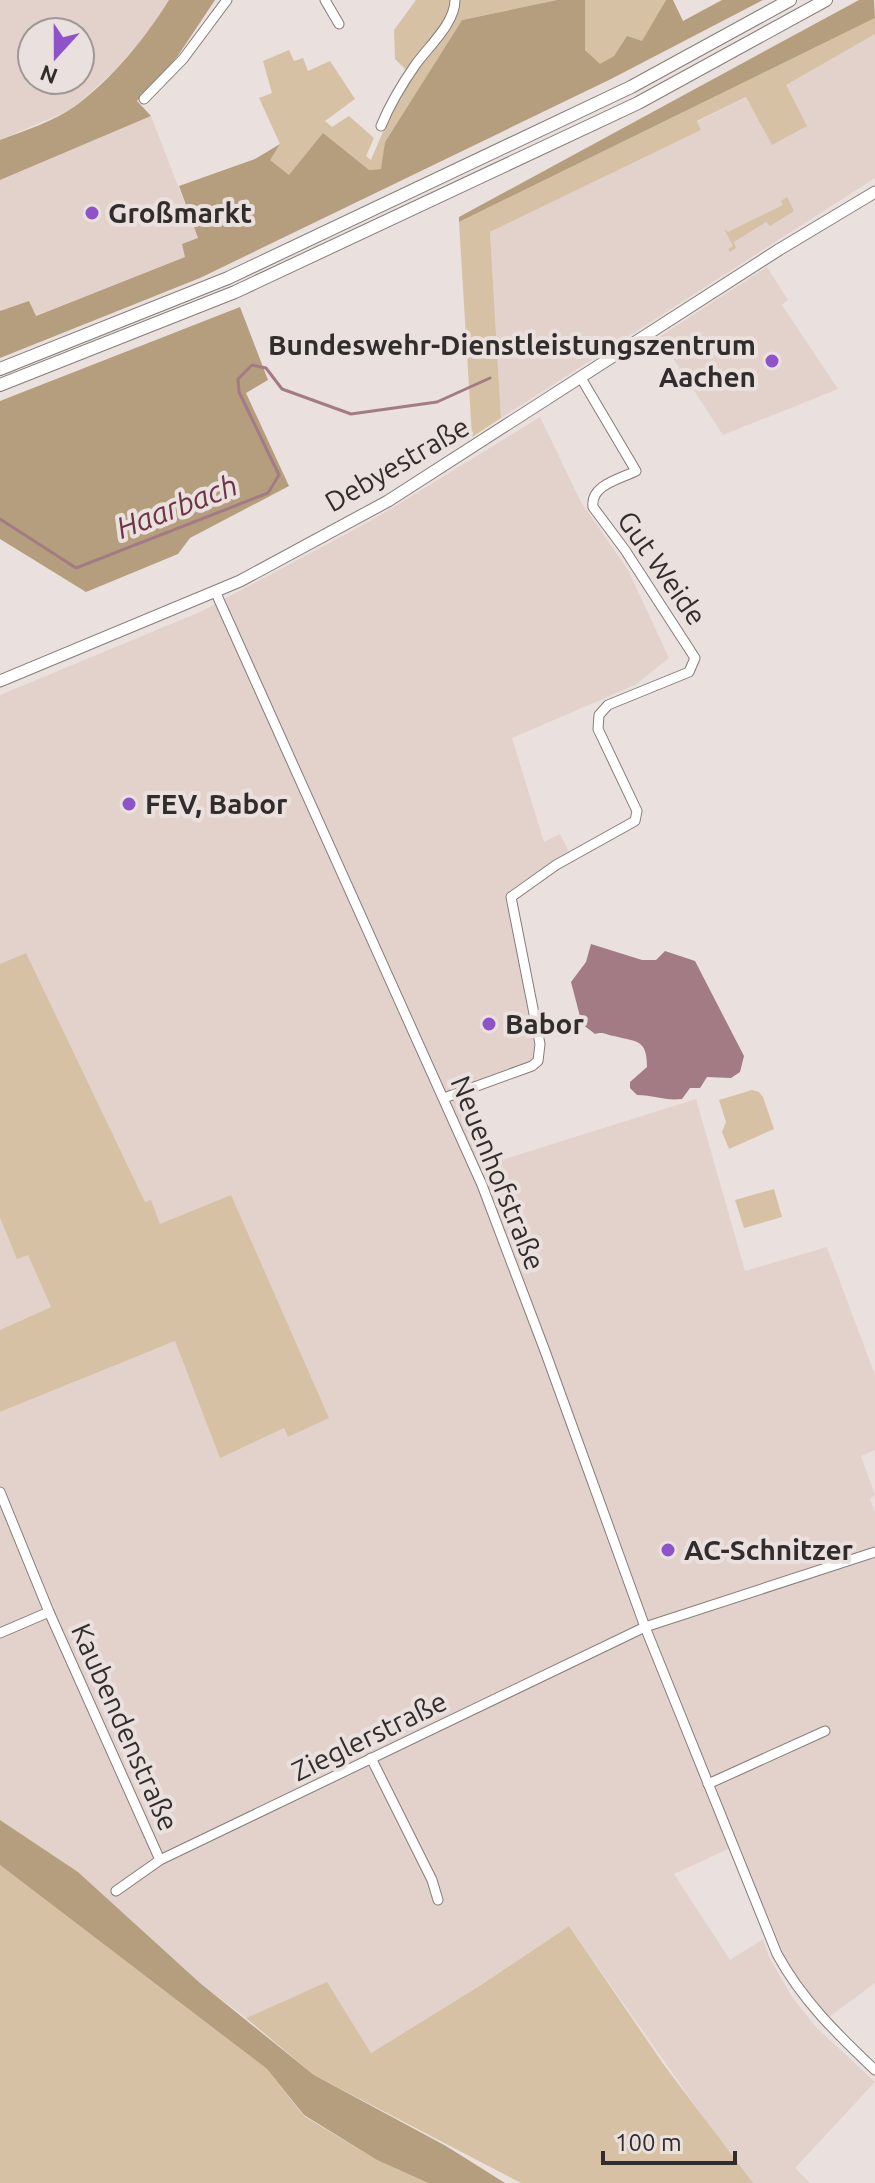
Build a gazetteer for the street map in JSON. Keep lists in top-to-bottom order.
{
  "streets": {
    "main road": ["Debyestraße"],
    "street": [
      "Gut Weide",
      "Neuenhofstraße",
      "Kaubendenstraße",
      "Zieglerstraße"
    ]
  },
  "crossings": [
    ["Debyestraße", "Gut Weide"],
    ["Debyestraße", "Neuenhofstraße"],
    ["Gut Weide", "Neuenhofstraße"],
    ["Neuenhofstraße", "Zieglerstraße"],
    ["Kaubendenstraße", "Zieglerstraße"]
  ],
  "water": ["Haarbach"],
  "places": [
    "Großmarkt",
    "Bundeswehr-Dienstleistungszentrum Aachen",
    "FEV, Babor",
    "Babor",
    "AC-Schnitzer"
  ],
  "scale_bar": "100 m",
  "north": "bottom"
}
